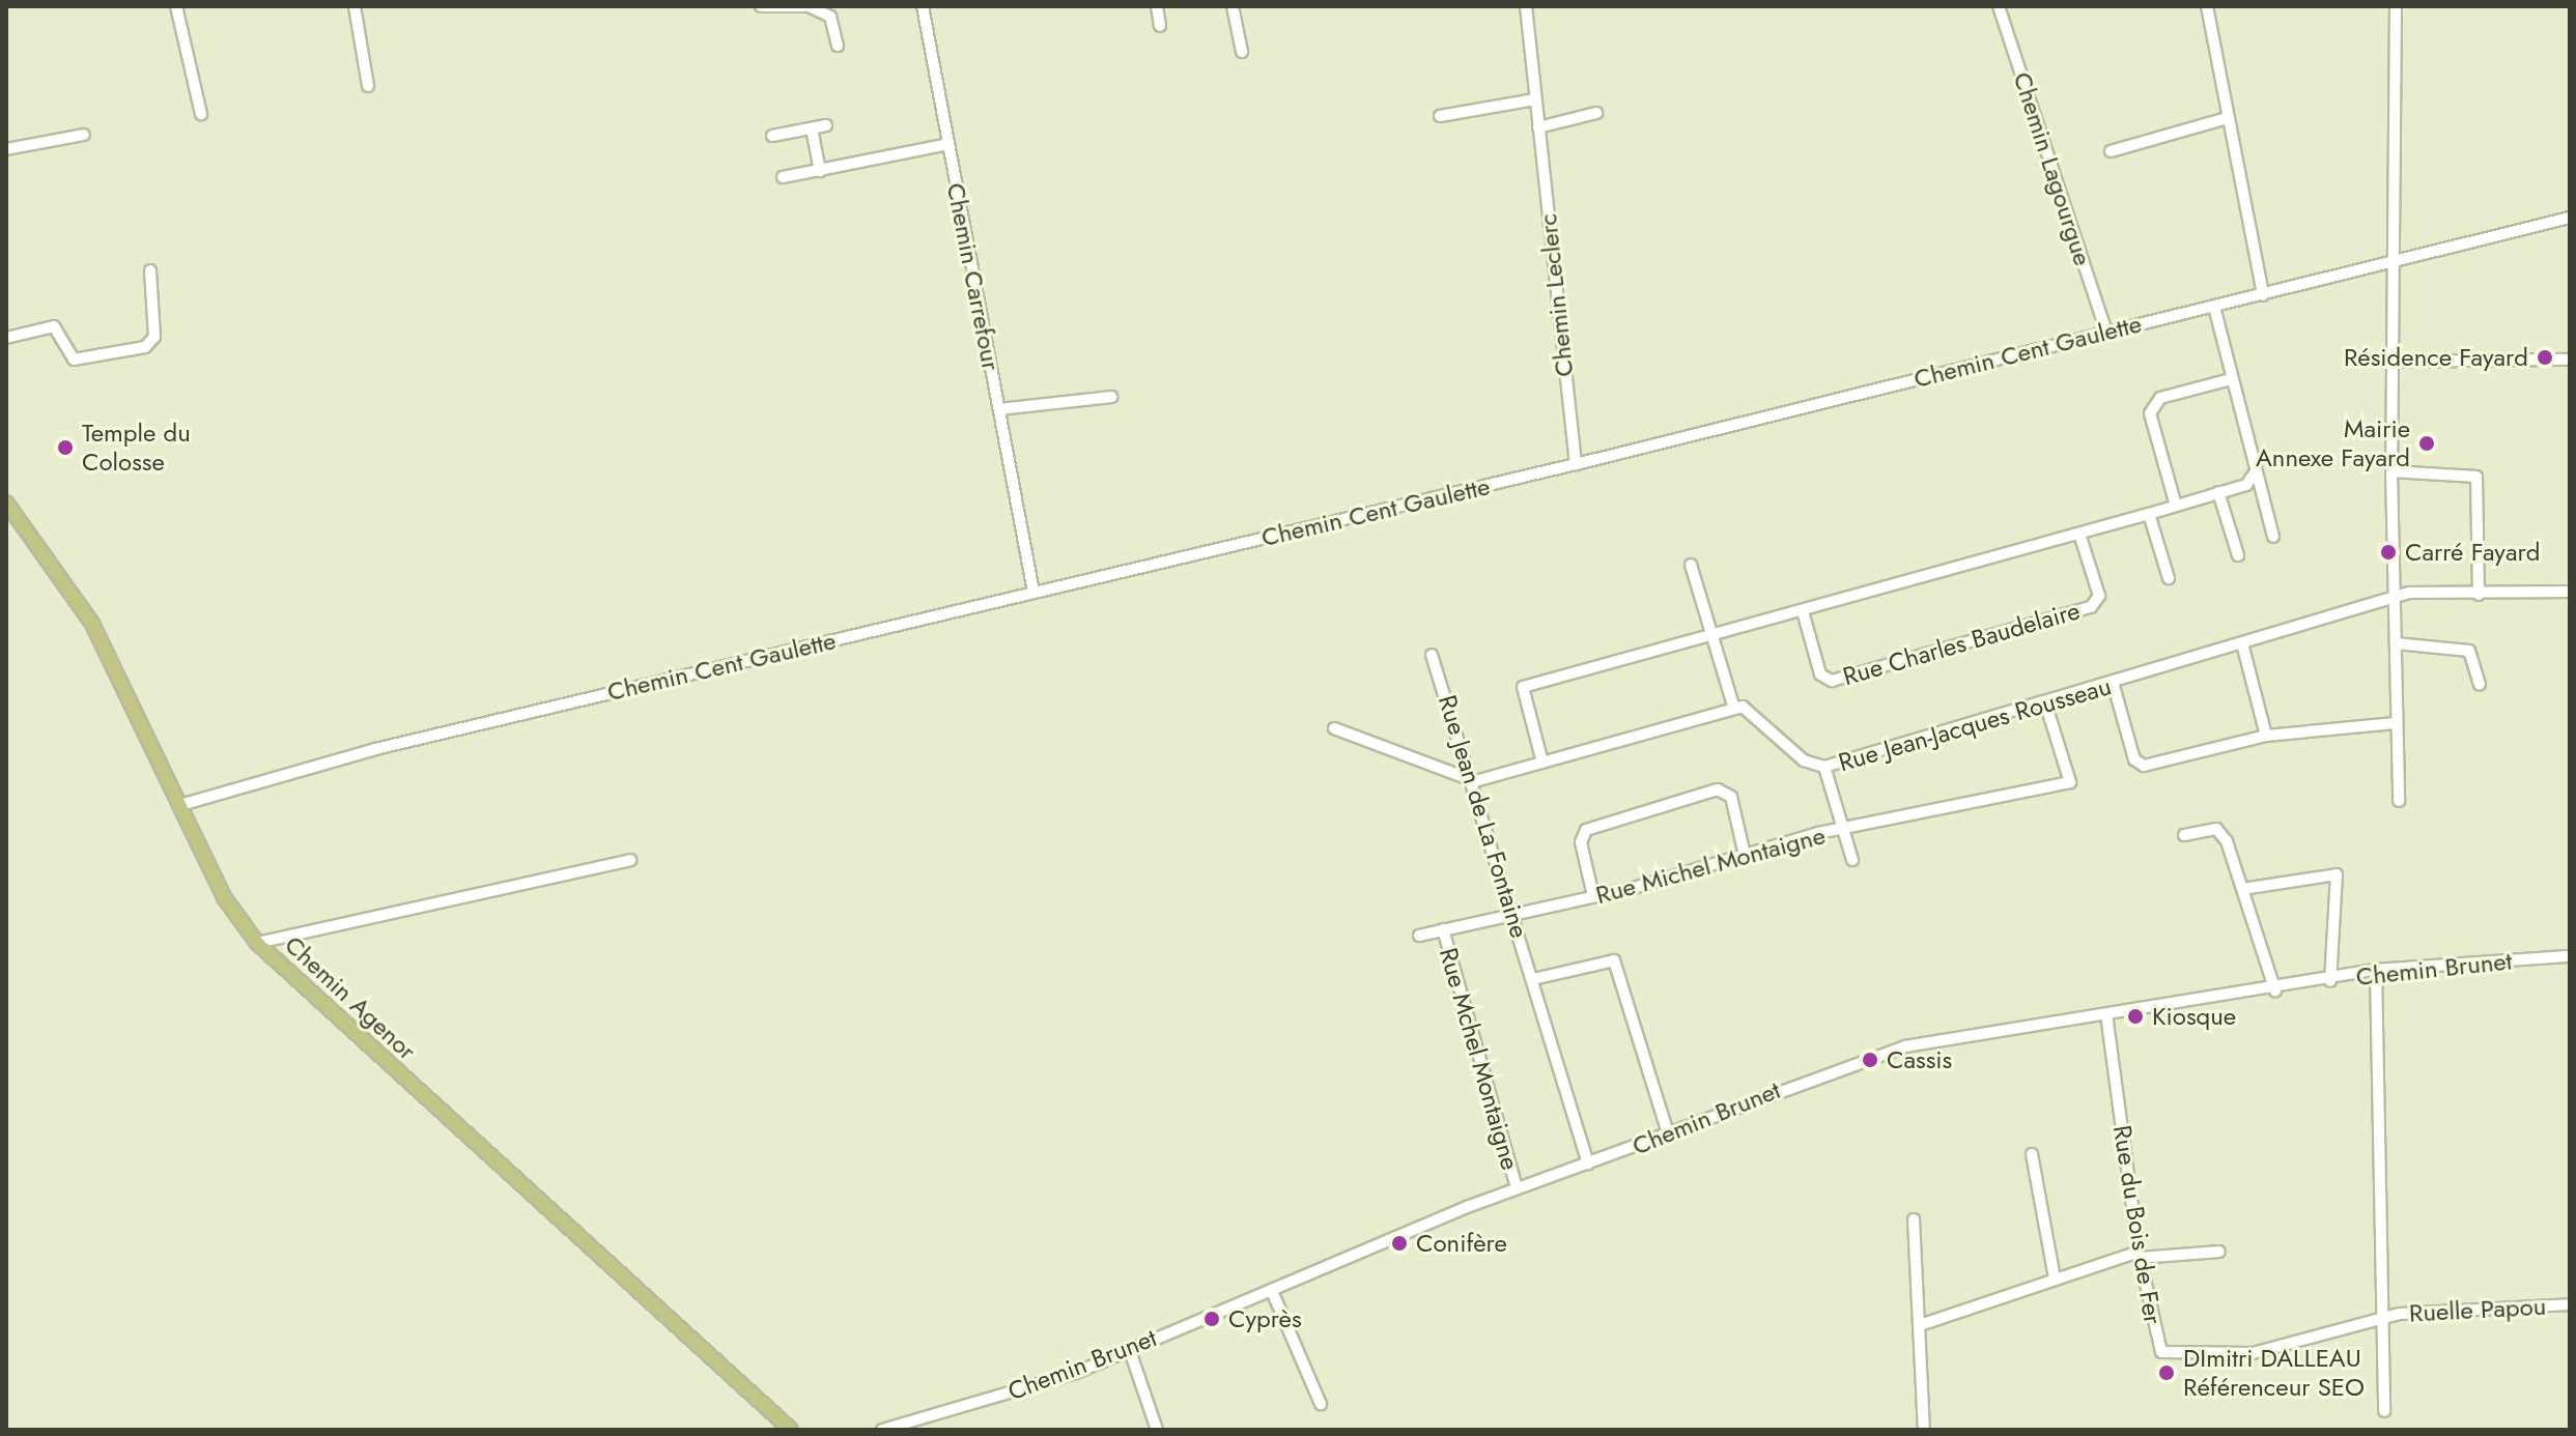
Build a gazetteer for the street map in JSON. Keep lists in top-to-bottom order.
{
  "streets": {
    "main road": ["Chemin Agenor"],
    "street": [
      "Chemin Lagourgue",
      "Chemin Carrefour",
      "Chemin Leclerc",
      "Chemin Cent Gaulette",
      "Rue Charles Baudelaire",
      "Rue Jean-Jacques Rousseau",
      "Rue Jean de La Fontaine",
      "Rue Michel Montaigne",
      "Chemin Brunet",
      "Rue Mchel Montaigne",
      "Rue du Bois de Fer",
      "Ruelle Papou"
    ]
  },
  "crossings": [
    ["Chemin Lagourgue", "Chemin Cent Gaulette"],
    ["Chemin Carrefour", "Chemin Cent Gaulette"],
    ["Chemin Leclerc", "Chemin Cent Gaulette"],
    ["Chemin Cent Gaulette", "Chemin Agenor"],
    ["Rue Jean-Jacques Rousseau", "Rue Michel Montaigne"],
    ["Rue Jean de La Fontaine", "Rue Michel Montaigne"],
    ["Rue Jean de La Fontaine", "Chemin Brunet"],
    ["Rue Michel Montaigne", "Rue Mchel Montaigne"],
    ["Chemin Brunet", "Rue Mchel Montaigne"],
    ["Chemin Brunet", "Rue du Bois de Fer"],
    ["Rue du Bois de Fer", "Ruelle Papou"]
  ],
  "places": [
    "Résidence Fayard",
    "Mairie Annexe Fayard",
    "Temple du Colosse",
    "Carré Fayard",
    "Kiosque",
    "Cassis",
    "Conifère",
    "Cyprès",
    "DImitri DALLEAU Référenceur SEO"
  ]
}
